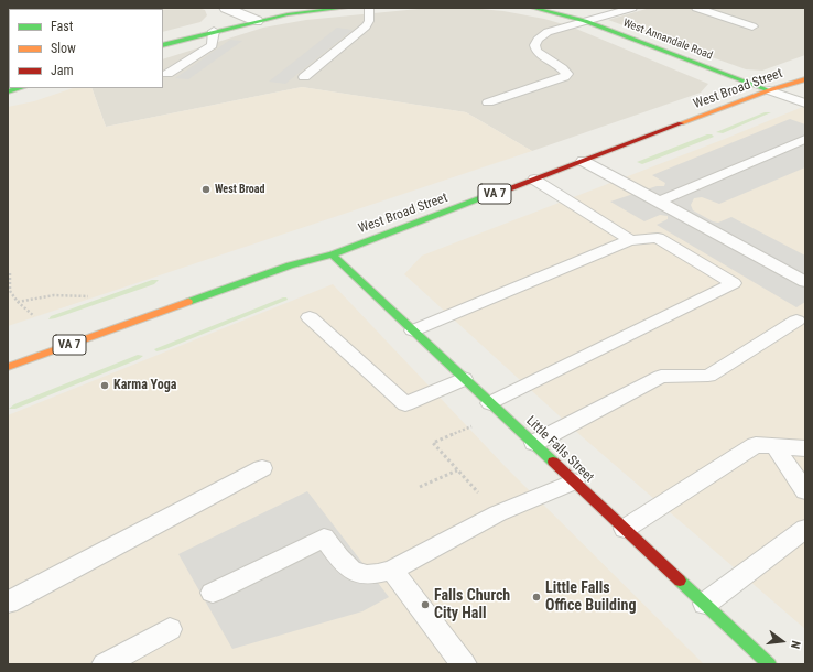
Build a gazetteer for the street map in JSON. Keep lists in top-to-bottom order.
{
  "streets": {
    "street": [
      "West Annandale Road",
      "West Broad Street",
      "VA 7",
      "Little Falls Street"
    ]
  },
  "crossings": [
    ["West Annandale Road", "West Broad Street"],
    ["West Broad Street", "Little Falls Street"]
  ],
  "places": [
    "West Broad",
    "Karma Yoga",
    "Little Falls Office Building",
    "Falls Church City Hall"
  ],
  "legend": ["Fast", "Slow", "Jam"],
  "north": "right"
}
